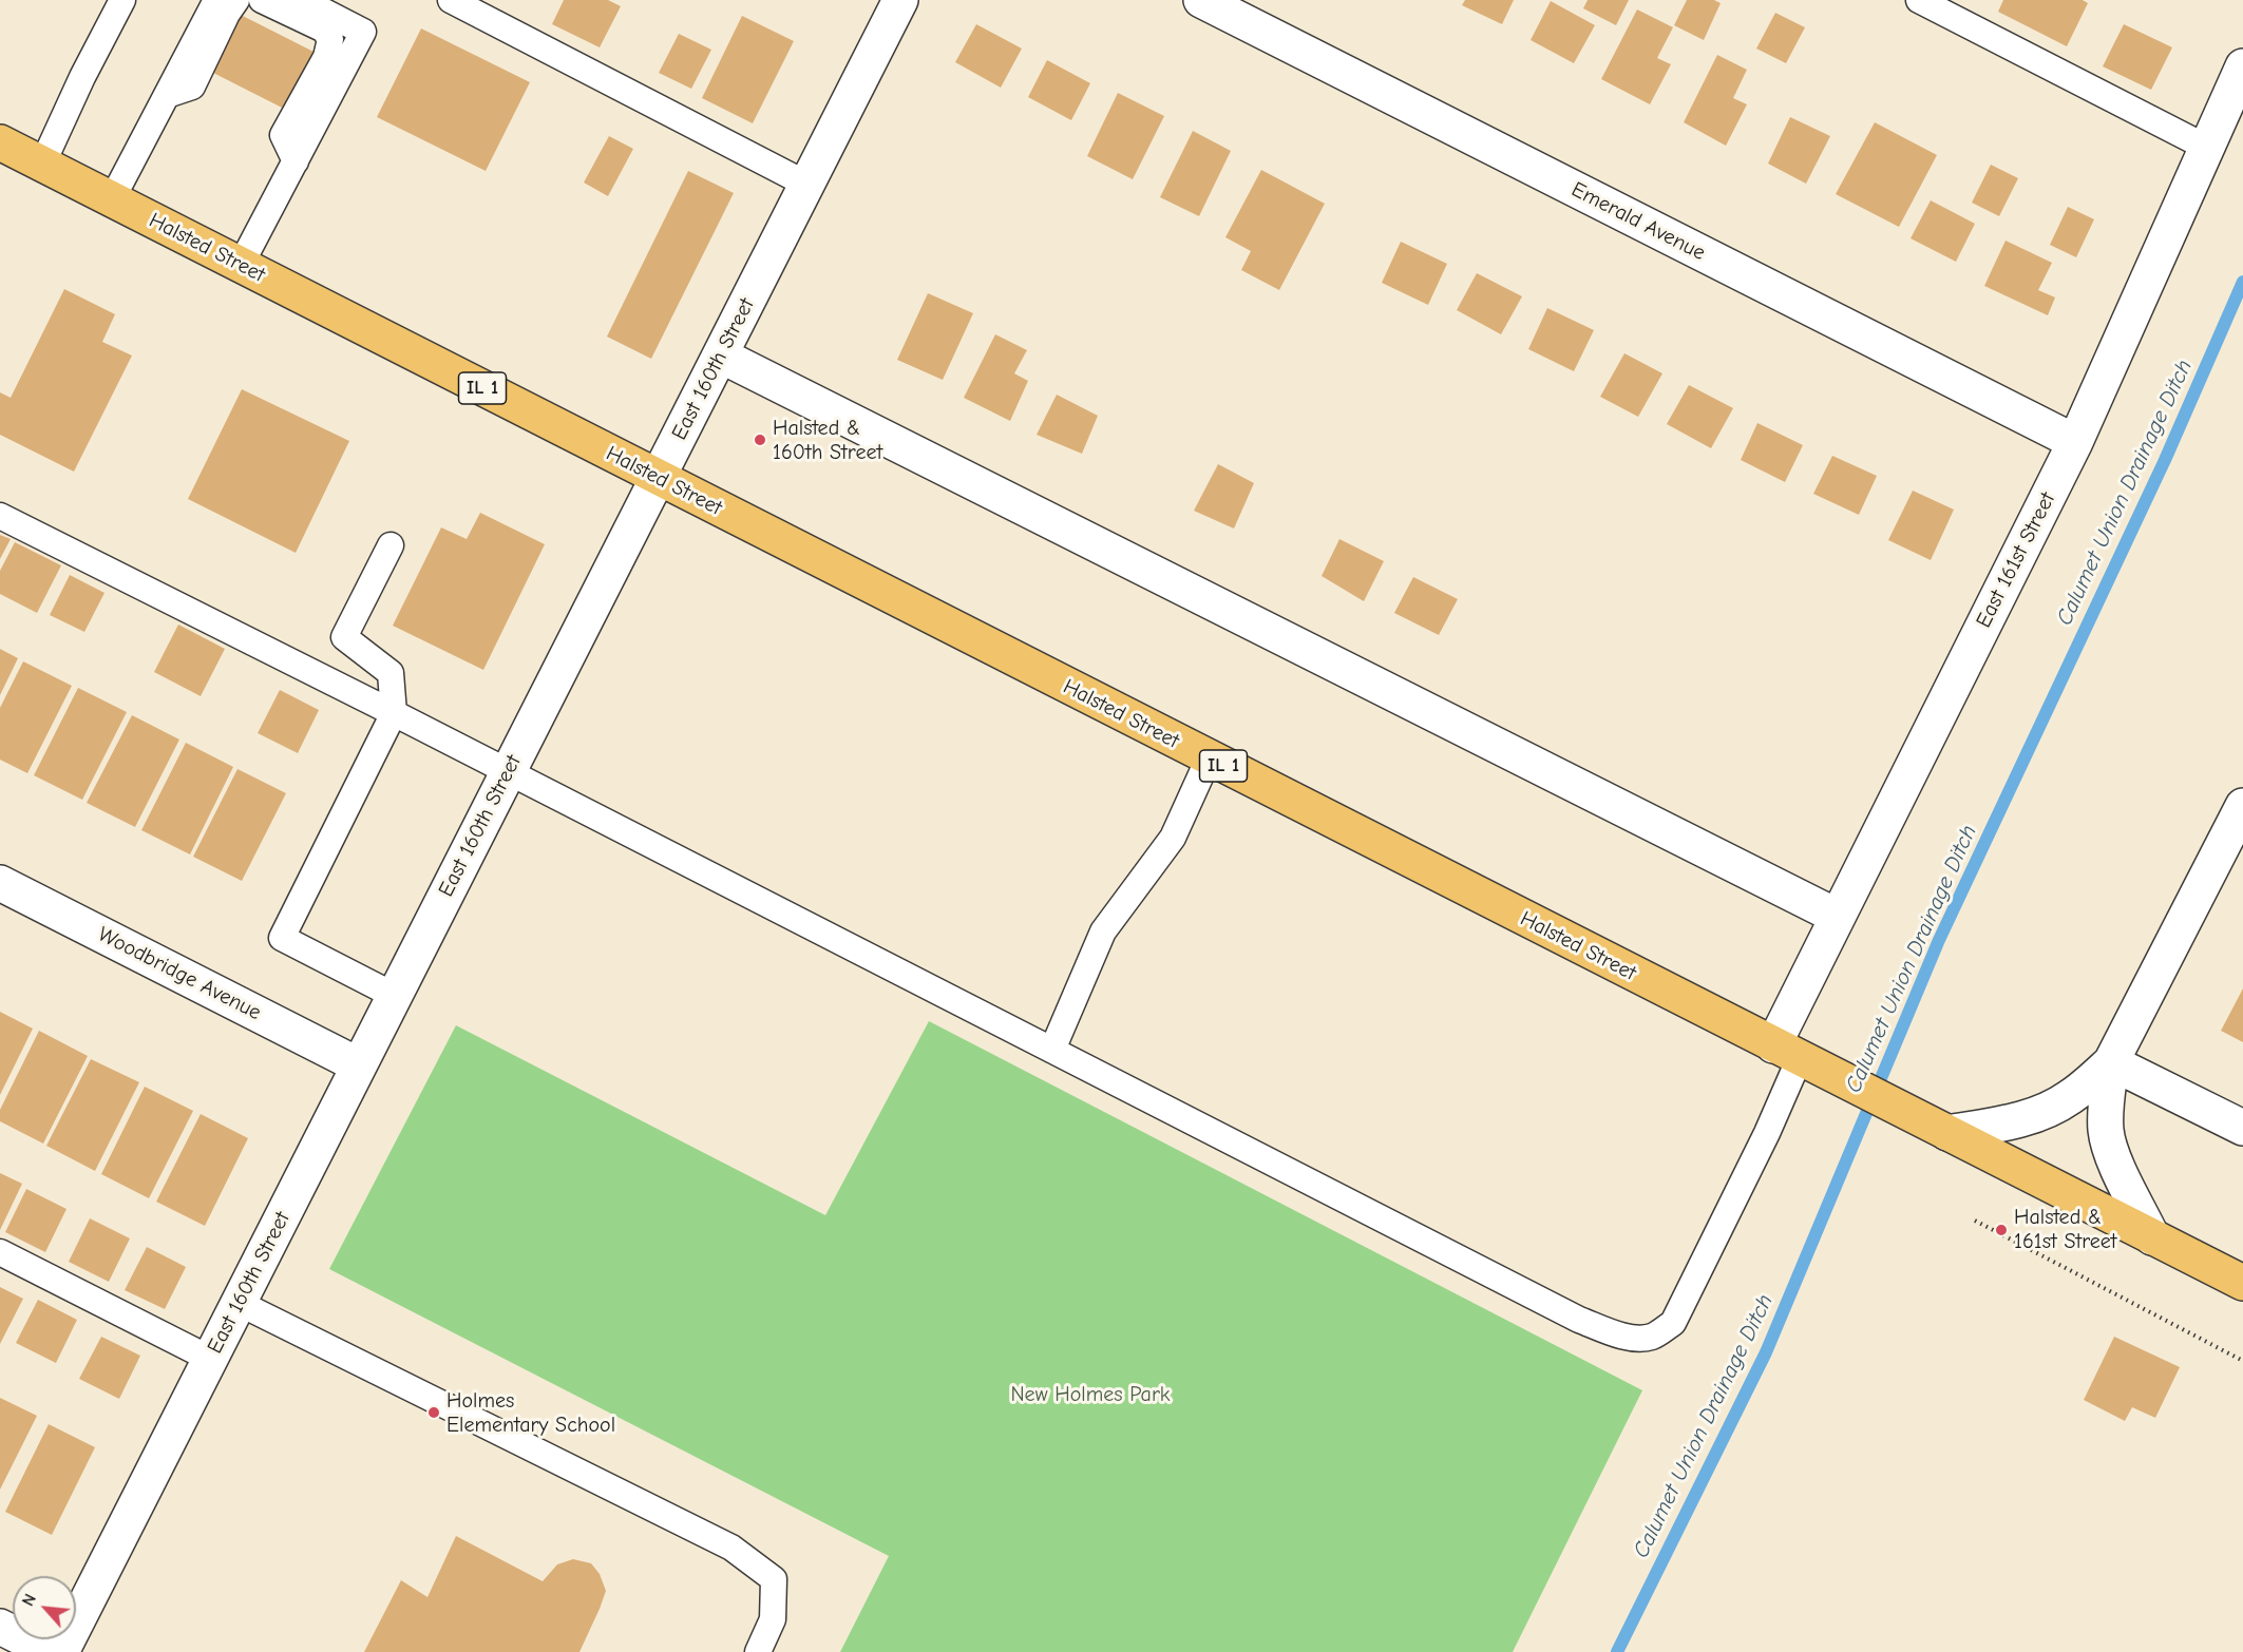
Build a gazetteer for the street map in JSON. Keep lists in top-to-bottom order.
{
  "streets": {
    "main road": ["Halsted Street", "IL 1"],
    "street": [
      "Emerald Avenue",
      "East 160th Street",
      "East 161st Street",
      "Woodbridge Avenue"
    ]
  },
  "crossings": [
    ["Emerald Avenue", "East 161st Street"],
    ["Halsted Street", "East 160th Street"],
    ["Halsted Street", "East 161st Street"],
    ["East 160th Street", "Woodbridge Avenue"]
  ],
  "water": ["Calumet Union Drainage Ditch"],
  "parks": ["New Holmes Park"],
  "places": ["Halsted & 160th Street", "Halsted & 161st Street", "Holmes Elementary School"],
  "north": "top left"
}
